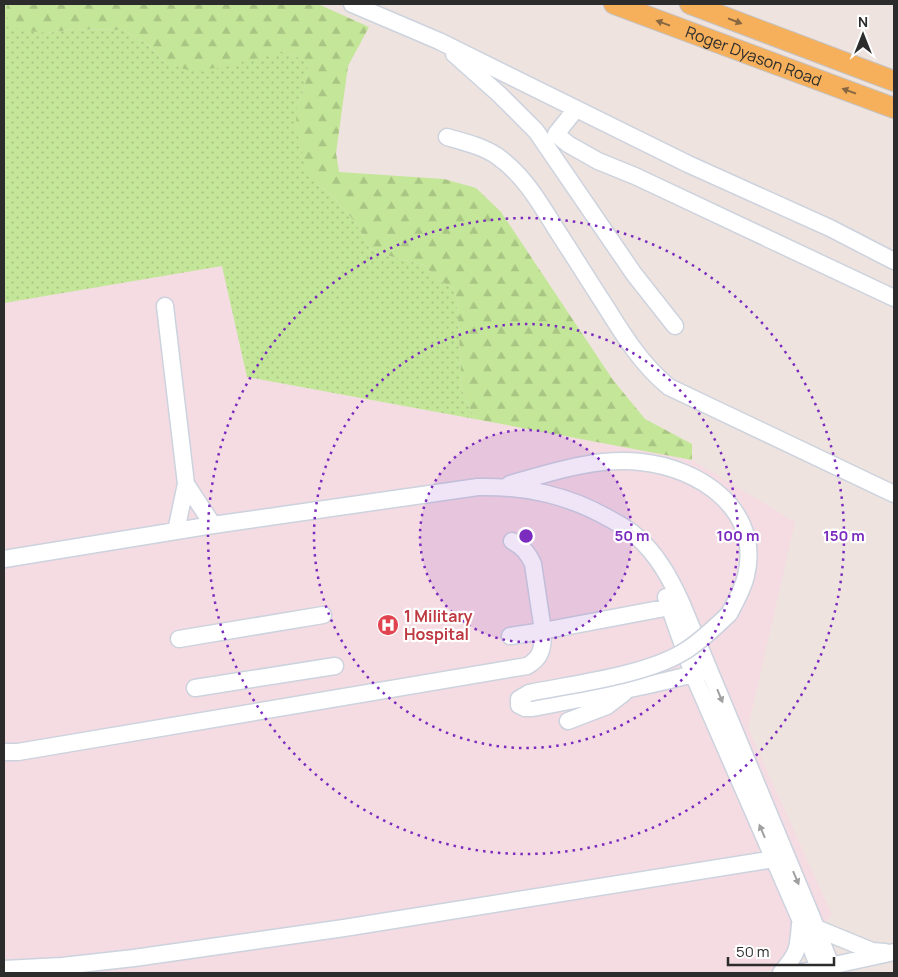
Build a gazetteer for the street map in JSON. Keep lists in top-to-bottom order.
{
  "streets": {
    "main road": ["Roger Dyason Road"]
  },
  "places": {
    "hospital": ["1 Military Hospital"]
  },
  "scale_bar": "50 m",
  "north": "top",
  "rings": ["50 m", "100 m", "150 m"]
}
